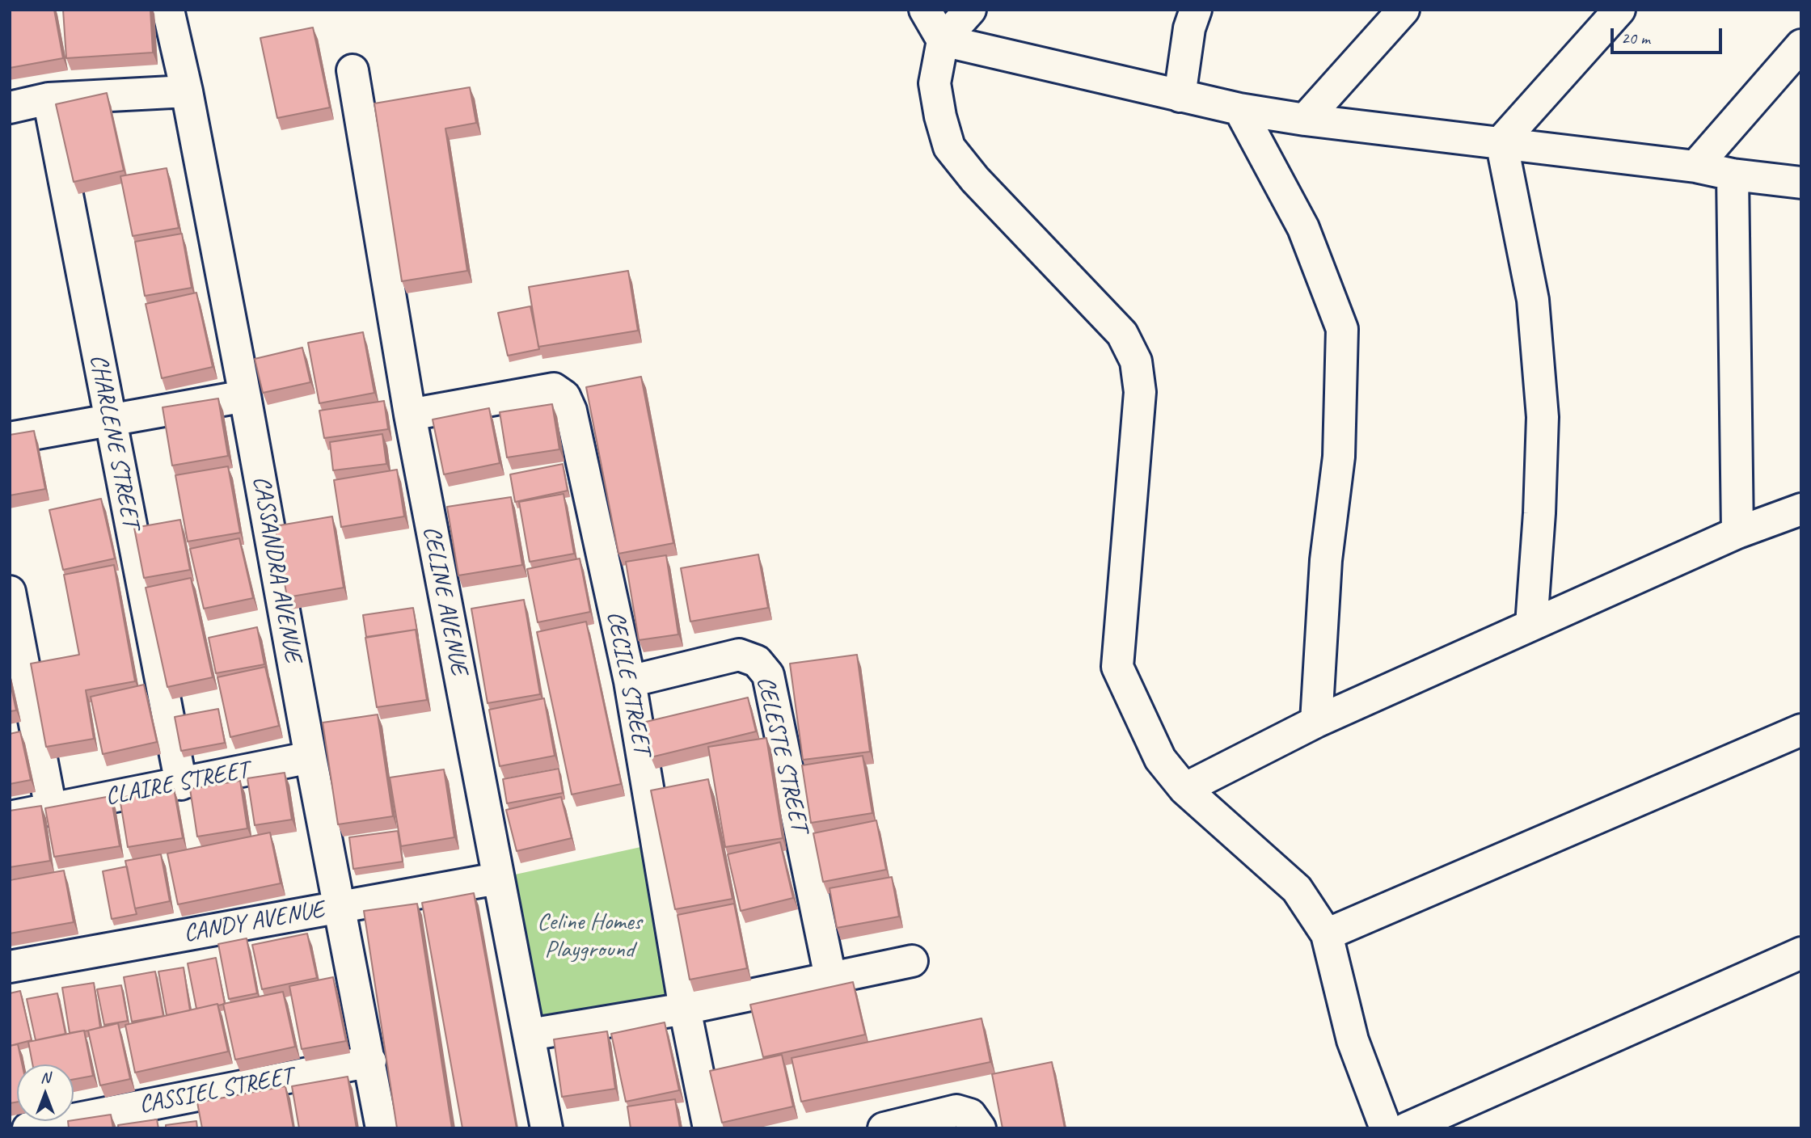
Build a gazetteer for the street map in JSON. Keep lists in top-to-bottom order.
{
  "streets": {
    "street": [
      "CHARLENE STREET",
      "CASSANDRA AVENUE",
      "CELINE AVENUE",
      "CECILE STREET",
      "CELESTE STREET",
      "CLAIRE STREET",
      "CANDY AVENUE",
      "CASSIEL STREET"
    ]
  },
  "crossings": [
    ["CHARLENE STREET", "CLAIRE STREET"],
    ["CASSANDRA AVENUE", "CLAIRE STREET"],
    ["CASSANDRA AVENUE", "CANDY AVENUE"],
    ["CASSANDRA AVENUE", "CASSIEL STREET"],
    ["CELINE AVENUE", "CECILE STREET"],
    ["CELINE AVENUE", "CANDY AVENUE"],
    ["CECILE STREET", "CELESTE STREET"]
  ],
  "parks": ["Celine Homes Playground"],
  "scale_bar": "20 m",
  "north": "top"
}
